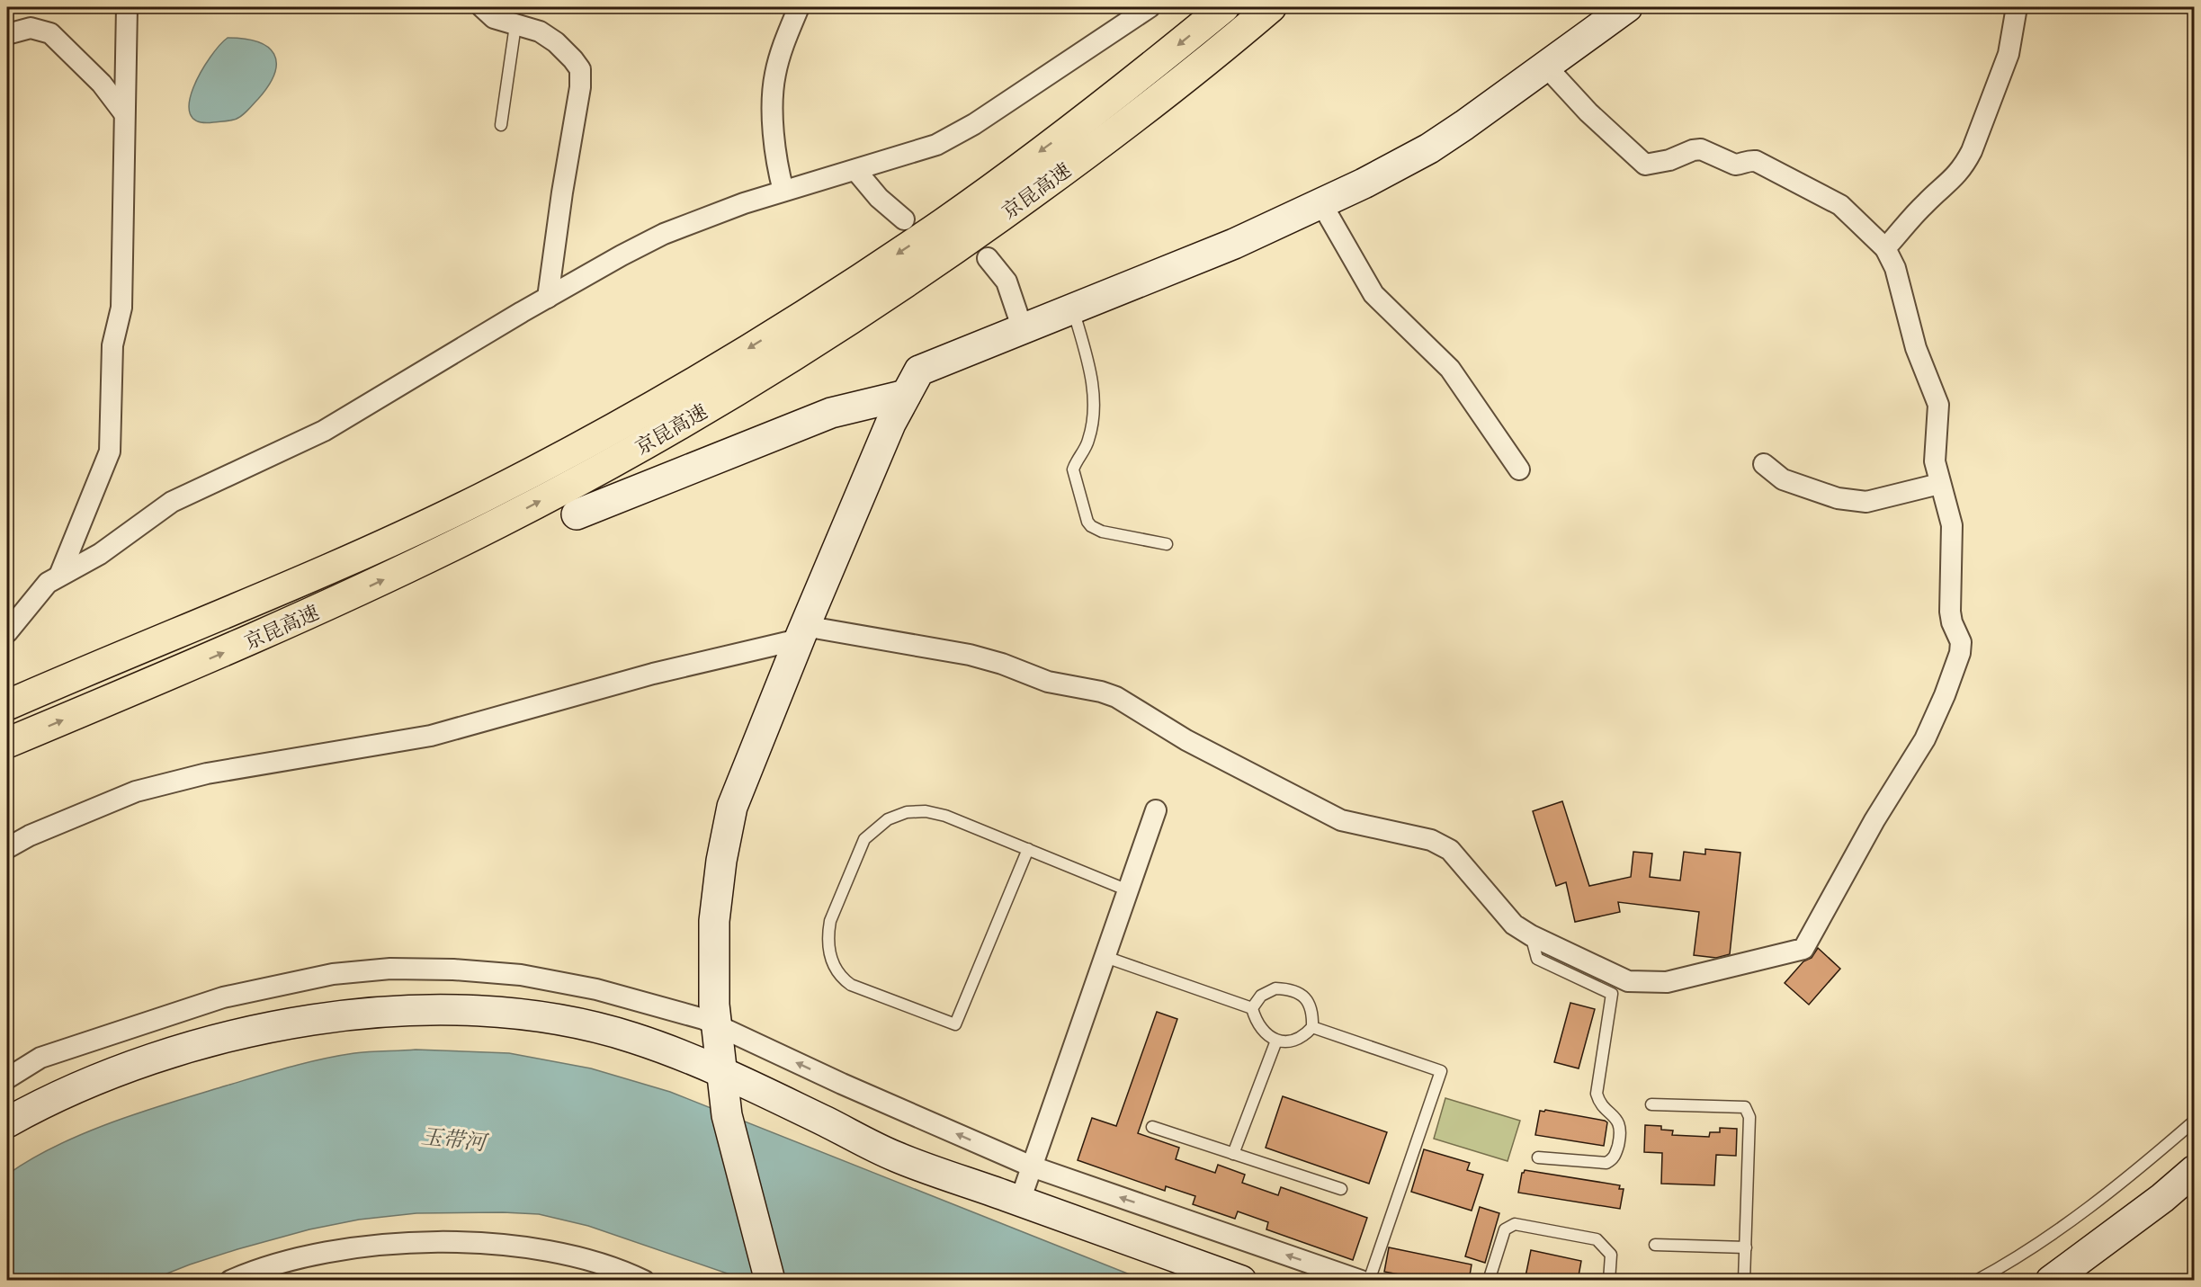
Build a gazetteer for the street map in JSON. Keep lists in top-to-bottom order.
{
  "streets": {
    "highway": ["京昆高速"]
  },
  "water": ["玉带河"]
}
